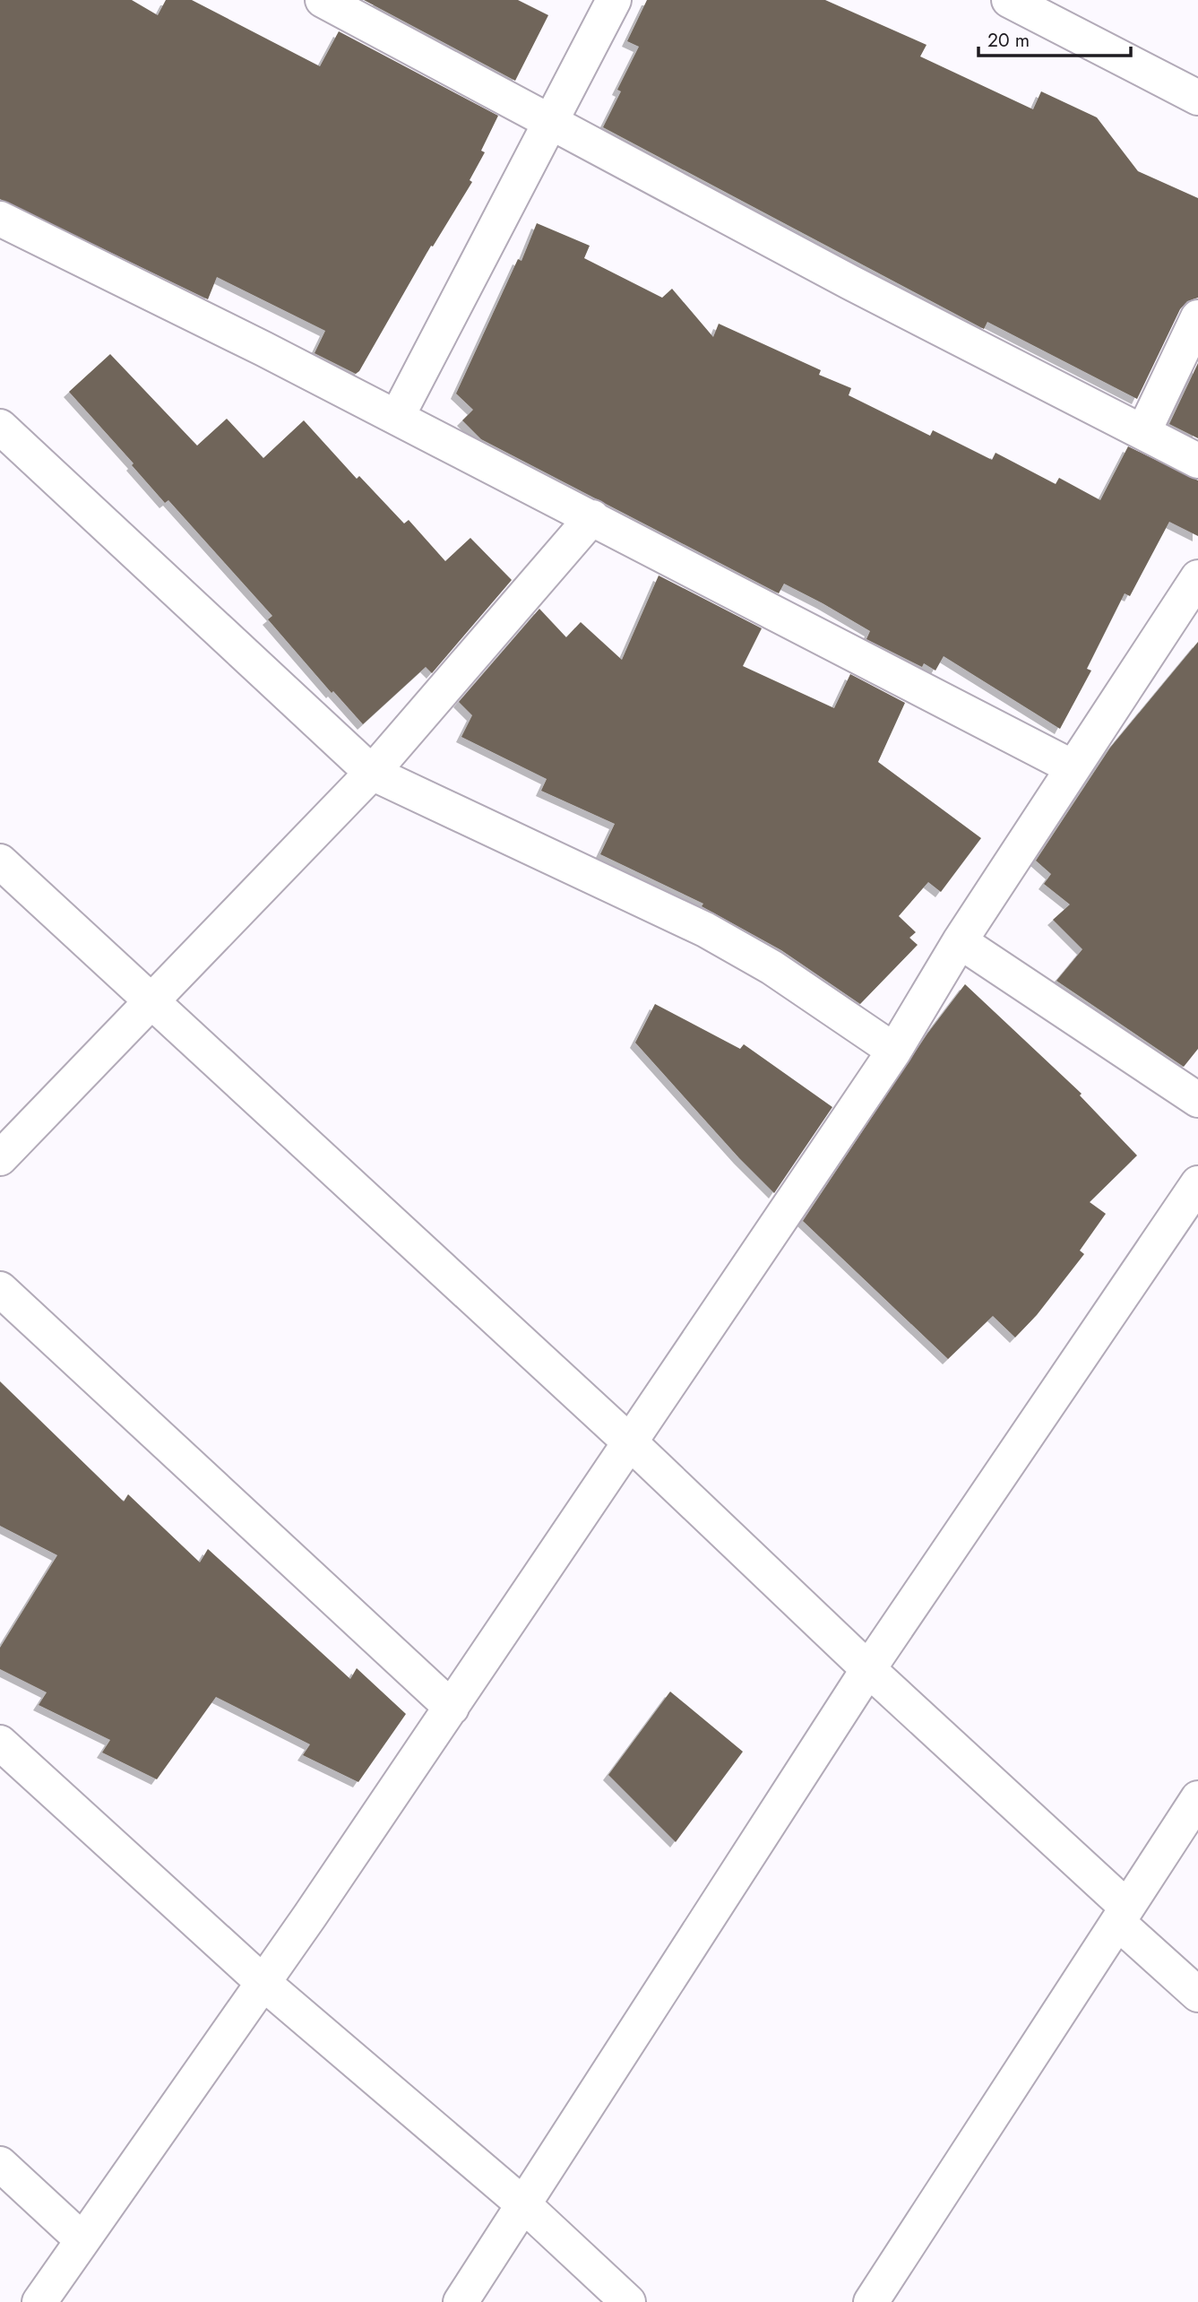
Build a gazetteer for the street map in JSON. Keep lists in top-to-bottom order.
{
  "scale_bar": "20 m"
}
